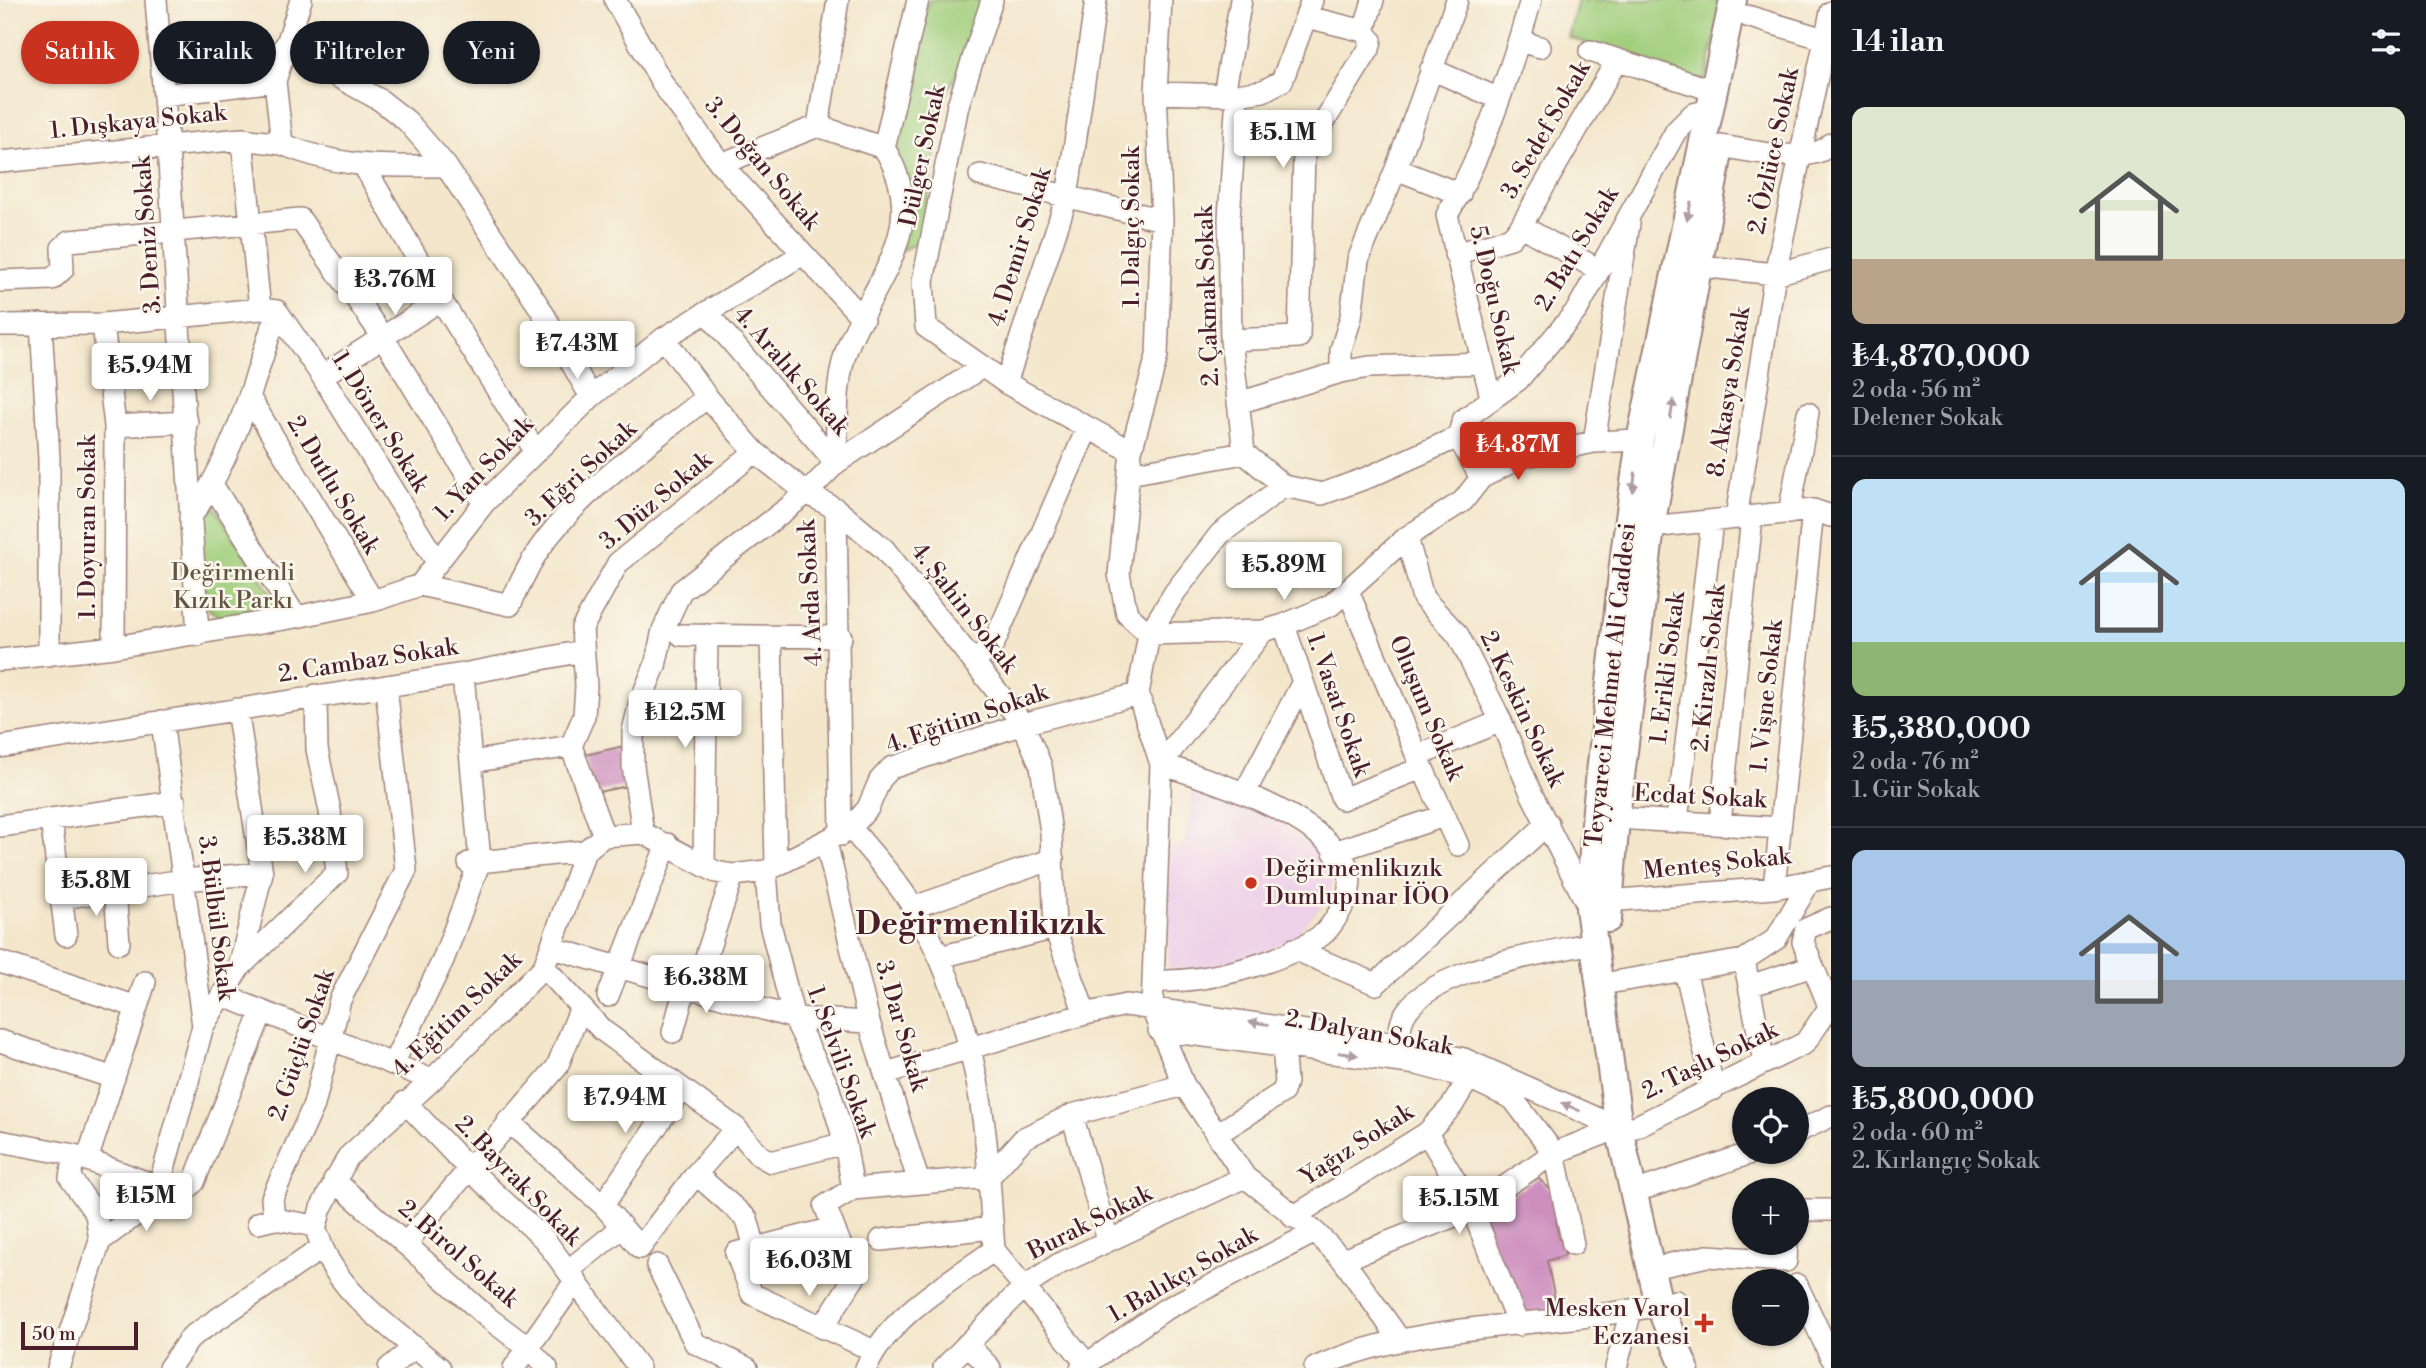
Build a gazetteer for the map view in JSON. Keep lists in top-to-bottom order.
{
  "streets": {
    "main road": ["Teyyareci Mehmet Ali Caddesi"],
    "street": [
      "1. Dışkaya Sokak",
      "3. Sedef Sokak",
      "2. Özlüce Sokak",
      "Dülger Sokak",
      "3. Doğan Sokak",
      "1. Dalgıç Sokak",
      "3. Deniz Sokak",
      "4. Demir Sokak",
      "2. Batı Sokak",
      "2. Çakmak Sokak",
      "5. Doğu Sokak",
      "4. Aralık Sokak",
      "8. Akasya Sokak",
      "1. Döner Sokak",
      "1. Yan Sokak",
      "3. Eğri Sokak",
      "2. Dutlu Sokak",
      "3. Düz Sokak",
      "1. Doyuran Sokak",
      "4. Arda Sokak",
      "4. Şahin Sokak",
      "2. Cambaz Sokak",
      "1. Erikli Sokak",
      "2. Kirazlı Sokak",
      "1. Vişne Sokak",
      "1. Vasat Sokak",
      "Oluşum Sokak",
      "2. Keskin Sokak",
      "4. Eğitim Sokak",
      "Ecdat Sokak",
      "Menteş Sokak",
      "3. Bülbül Sokak",
      "3. Dar Sokak",
      "2. Dalyan Sokak",
      "2. Güçlü Sokak",
      "2. Taşlı Sokak",
      "1. Selvili Sokak",
      "Yağız Sokak",
      "2. Bayrak Sokak",
      "Burak Sokak",
      "2. Birol Sokak",
      "1. Balıkçı Sokak"
    ]
  },
  "crossings": [
    ["1. Dışkaya Sokak", "3. Deniz Sokak"],
    ["2. Özlüce Sokak", "8. Akasya Sokak"],
    ["3. Doğan Sokak", "1. Yan Sokak"],
    ["2. Batı Sokak", "5. Doğu Sokak"],
    ["2. Batı Sokak", "Teyyareci Mehmet Ali Caddesi"],
    ["4. Aralık Sokak", "1. Yan Sokak"],
    ["8. Akasya Sokak", "2. Kirazlı Sokak"],
    ["1. Döner Sokak", "1. Yan Sokak"],
    ["1. Yan Sokak", "3. Eğri Sokak"],
    ["1. Yan Sokak", "4. Arda Sokak"],
    ["3. Eğri Sokak", "4. Arda Sokak"],
    ["3. Düz Sokak", "4. Arda Sokak"],
    ["3. Düz Sokak", "2. Cambaz Sokak"],
    ["4. Arda Sokak", "4. Şahin Sokak"],
    ["4. Arda Sokak", "4. Eğitim Sokak"],
    ["4. Arda Sokak", "3. Dar Sokak"],
    ["4. Şahin Sokak", "4. Eğitim Sokak"],
    ["2. Cambaz Sokak", "3. Bülbül Sokak"],
    ["2. Cambaz Sokak", "2. Güçlü Sokak"],
    ["1. Erikli Sokak", "Ecdat Sokak"],
    ["2. Kirazlı Sokak", "Ecdat Sokak"],
    ["Teyyareci Mehmet Ali Caddesi", "2. Keskin Sokak"],
    ["Teyyareci Mehmet Ali Caddesi", "Ecdat Sokak"],
    ["Teyyareci Mehmet Ali Caddesi", "Menteş Sokak"],
    ["Teyyareci Mehmet Ali Caddesi", "2. Dalyan Sokak"],
    ["Teyyareci Mehmet Ali Caddesi", "2. Taşlı Sokak"],
    ["1. Vişne Sokak", "Ecdat Sokak"],
    ["1. Vişne Sokak", "Menteş Sokak"],
    ["1. Vasat Sokak", "Oluşum Sokak"],
    ["1. Vasat Sokak", "2. Keskin Sokak"],
    ["2. Keskin Sokak", "Menteş Sokak"],
    ["4. Eğitim Sokak", "3. Dar Sokak"],
    ["4. Eğitim Sokak", "2. Güçlü Sokak"],
    ["4. Eğitim Sokak", "1. Selvili Sokak"],
    ["4. Eğitim Sokak", "2. Bayrak Sokak"],
    ["4. Eğitim Sokak", "2. Birol Sokak"],
    ["2. Dalyan Sokak", "2. Taşlı Sokak"],
    ["2. Dalyan Sokak", "Yağız Sokak"]
  ],
  "districts": ["Değirmenlikızık"],
  "parks": ["Değirmenli Kızık Parkı"],
  "places": {
    "other": ["Değirmenlikızık Dumlupınar İÖO"],
    "health": ["Mesken Varol Eczanesi"]
  },
  "scale_bar": "50 m",
  "page": {
    "heading": "14 ilan",
    "chip": [
      "Satılık",
      "Kiralık",
      "Filtreler",
      "Yeni"
    ],
    "list": [
      {
        "name": "₺4,870,000",
        "note": "2 oda · 56 m² · Delener Sokak"
      },
      {
        "name": "₺5,380,000",
        "note": "2 oda · 76 m² · 1. Gür Sokak"
      },
      {
        "name": "₺5,800,000",
        "note": "2 oda · 60 m² · 2. Kırlangıç Sokak"
      }
    ],
    "price": [
      "₺5.1M",
      "₺3.76M",
      "₺7.43M",
      "₺5.94M",
      "₺4.87M",
      "₺5.89M",
      "₺12.5M",
      "₺5.38M",
      "₺5.8M",
      "₺6.38M",
      "₺7.94M",
      "₺15M",
      "₺5.15M",
      "₺6.03M"
    ],
    "map_buttons": ["+", "−"],
    "scale": "50 m"
  }
}
